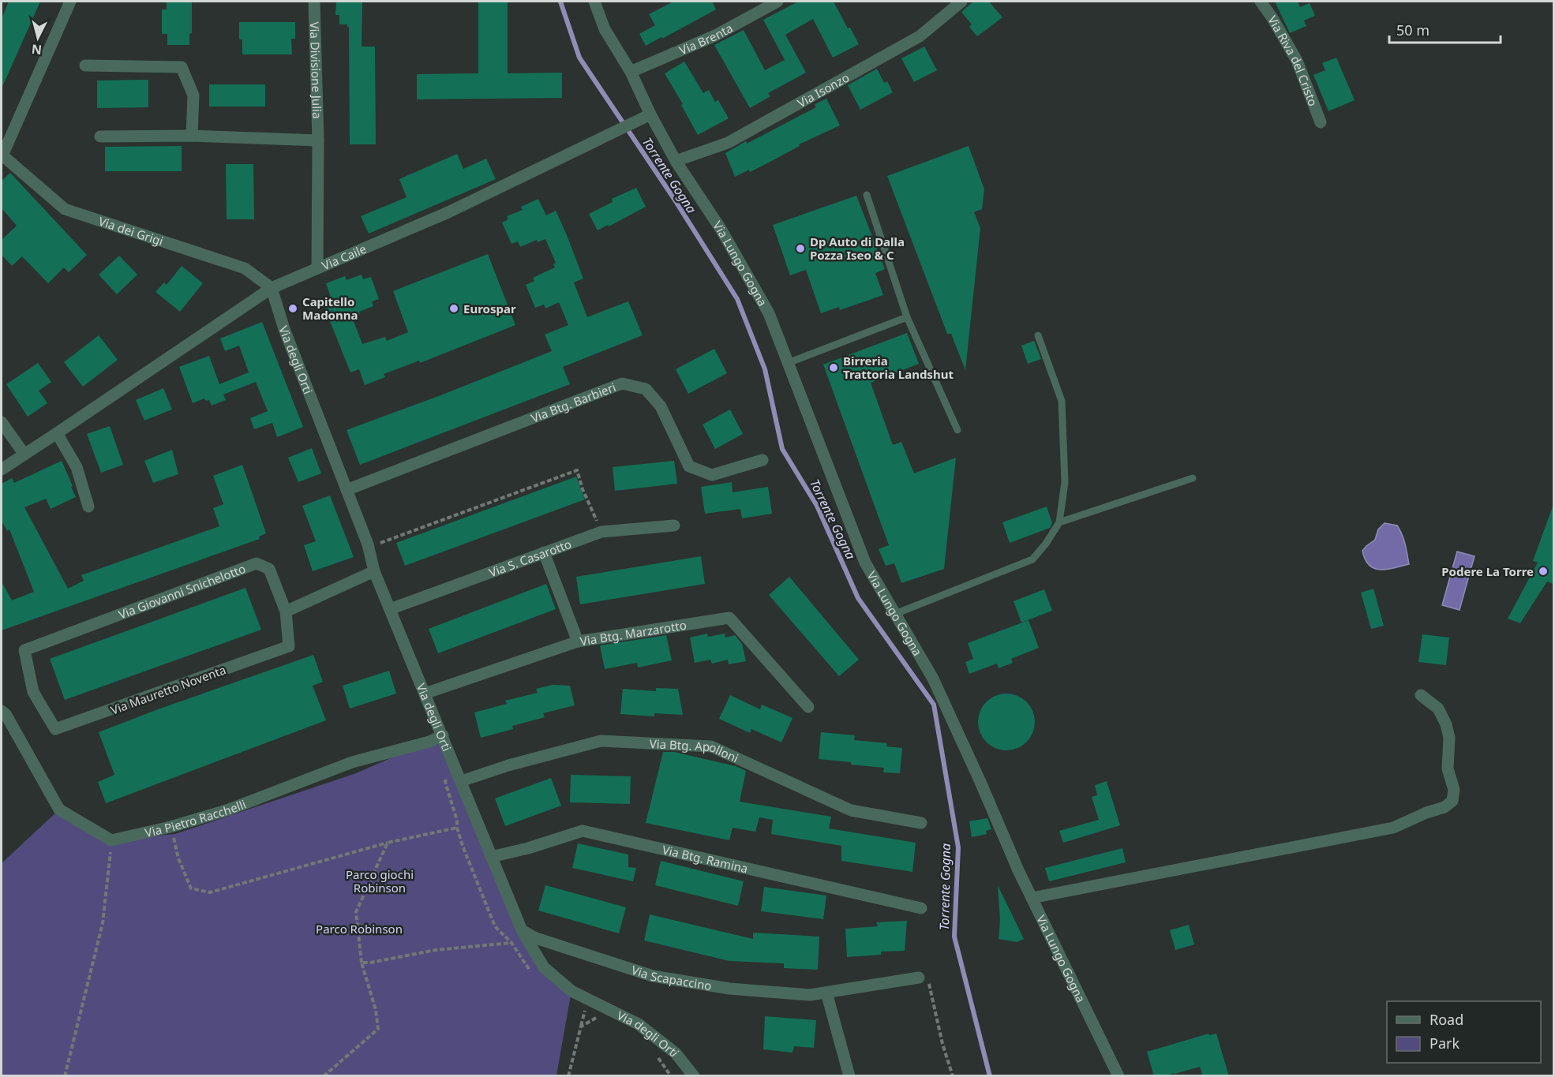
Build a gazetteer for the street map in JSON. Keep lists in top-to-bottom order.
{
  "streets": {
    "street": [
      "Via Brenta",
      "Via Riva del Cristo",
      "Via Divisione Julia",
      "Via Isonzo",
      "Via dei Grigi",
      "Via Caile",
      "Via Lungo Gogna",
      "Via degli Orti",
      "Via Btg. Barbieri",
      "Via S. Casarotto",
      "Via Giovanni Snichelotto",
      "Via Btg. Marzarotto",
      "Via Mauretto Noventa",
      "Via Btg. Apolloni",
      "Via Pietro Racchelli",
      "Via Btg. Ramina",
      "Via Scapaccino"
    ]
  },
  "crossings": [
    ["Via Brenta", "Via Lungo Gogna"],
    ["Via Divisione Julia", "Via Caile"],
    ["Via Isonzo", "Via Lungo Gogna"],
    ["Via dei Grigi", "Via Caile"],
    ["Via dei Grigi", "Via degli Orti"],
    ["Via Caile", "Via Lungo Gogna"],
    ["Via Caile", "Via degli Orti"],
    ["Via degli Orti", "Via Btg. Barbieri"],
    ["Via degli Orti", "Via S. Casarotto"],
    ["Via degli Orti", "Via Btg. Marzarotto"],
    ["Via degli Orti", "Via Btg. Apolloni"],
    ["Via degli Orti", "Via Pietro Racchelli"],
    ["Via degli Orti", "Via Btg. Ramina"],
    ["Via degli Orti", "Via Scapaccino"],
    ["Via Giovanni Snichelotto", "Via Mauretto Noventa"]
  ],
  "water": ["Torrente Gogna"],
  "parks": ["Parco giochi Robinson", "Parco Robinson"],
  "places": [
    "Dp Auto di Dalla Pozza Iseo & C",
    "Capitello Madonna",
    "Eurospar",
    "Birreria Trattoria Landshut",
    "Podere La Torre"
  ],
  "legend": ["Road", "Park"],
  "scale_bar": "50 m",
  "north": "bottom"
}
